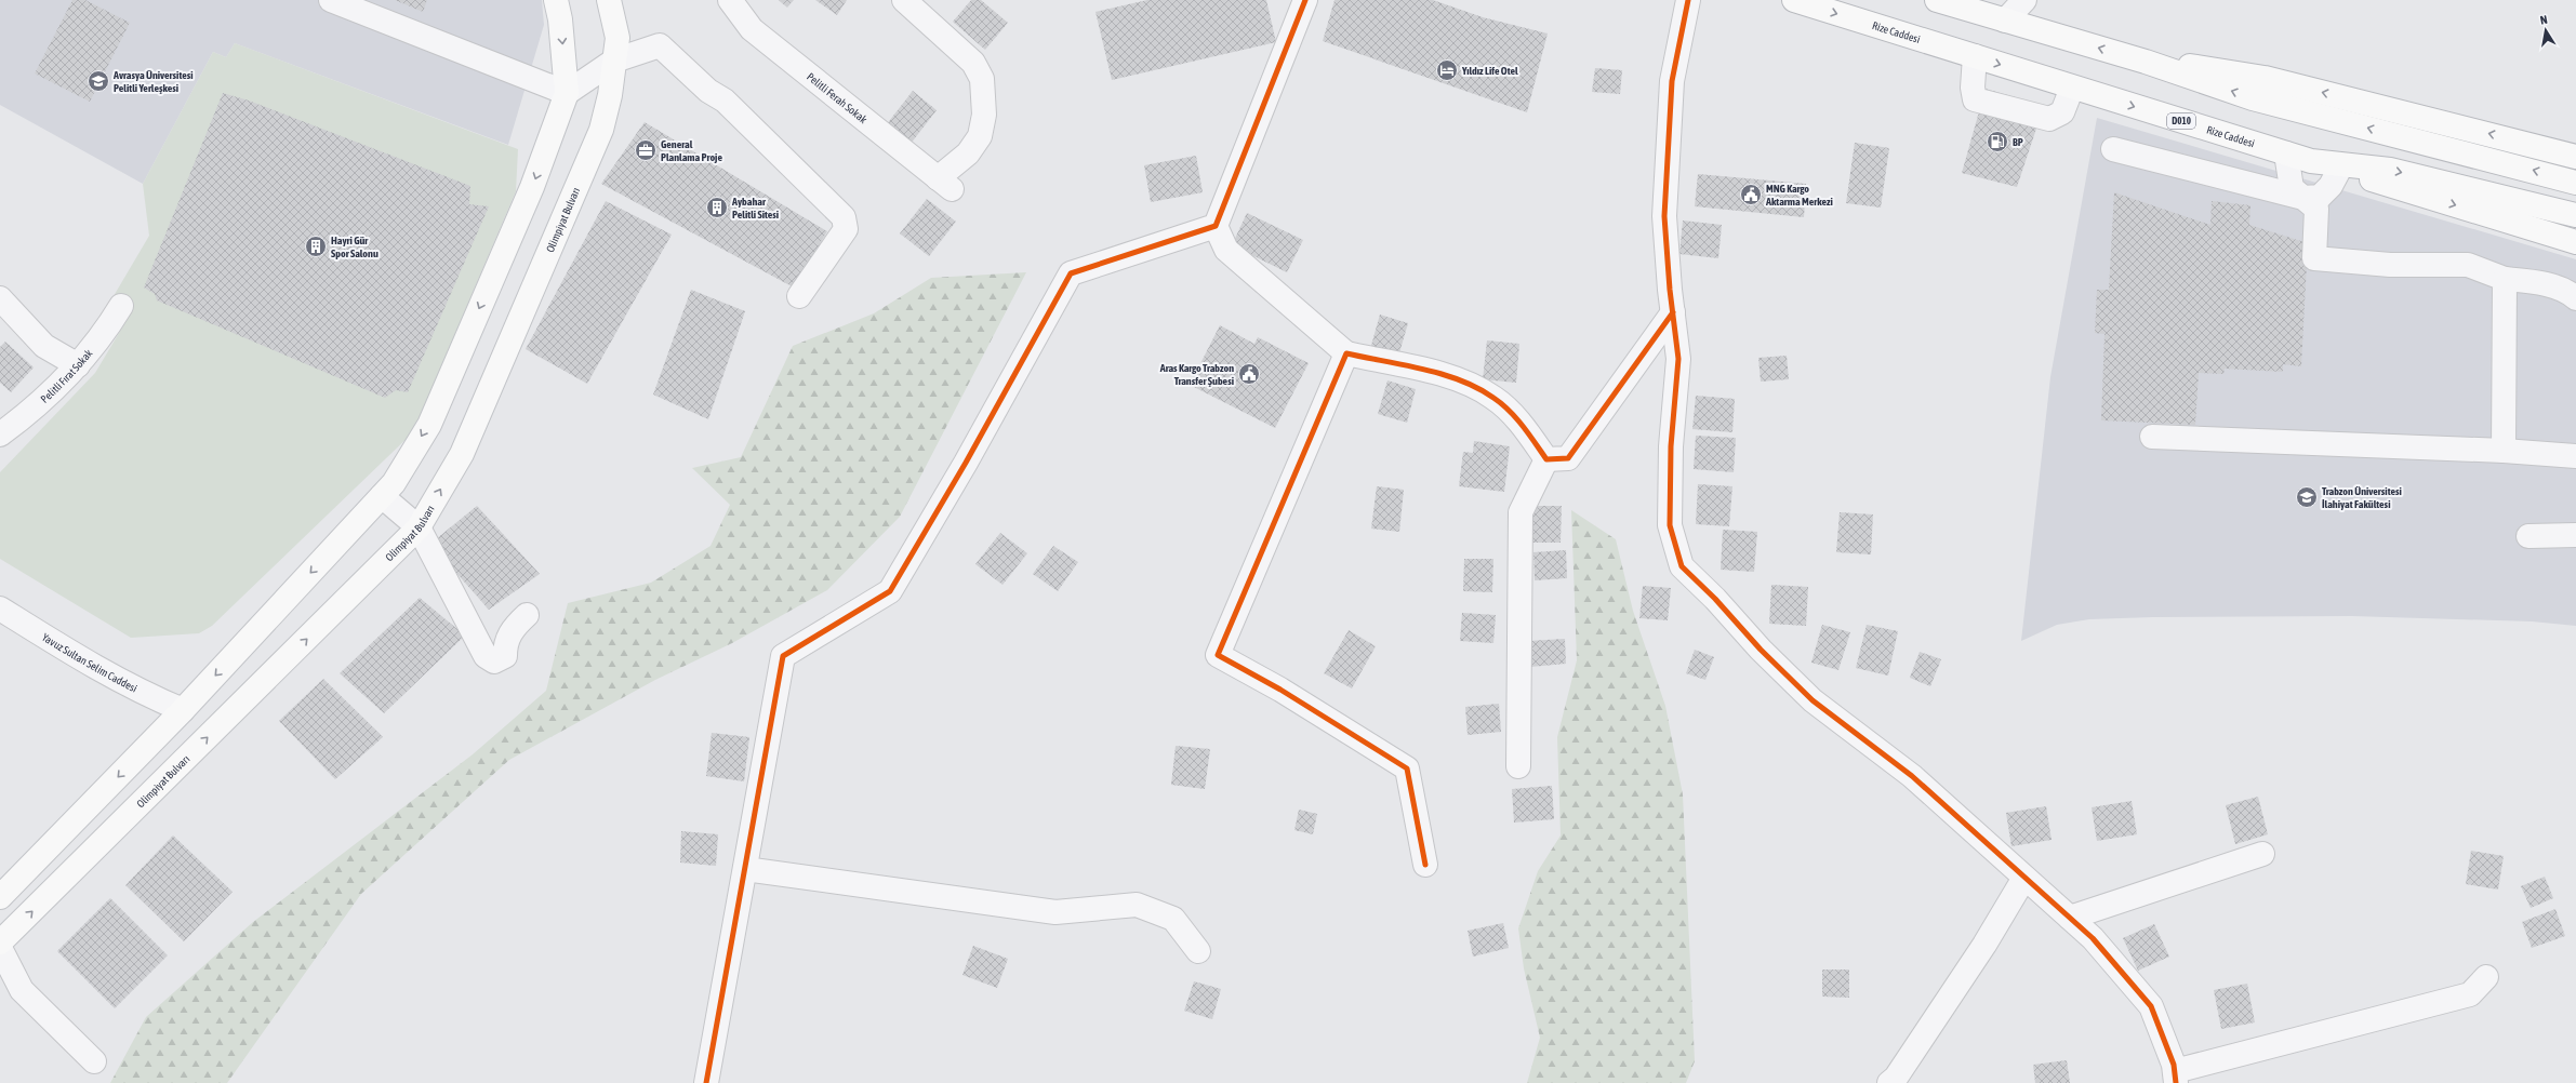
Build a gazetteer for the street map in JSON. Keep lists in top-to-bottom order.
{
  "streets": {
    "main road": ["Rize Caddesi", "D010", "Olimpiyat Bulvarı"],
    "street": ["Pelitli Ferah Sokak", "Pelitli Fırat Sokak", "Yavuz Sultan Selim Caddesi"]
  },
  "places": {
    "hotel": ["Yıldız Life Otel"],
    "school or university": ["Avrasya Üniversitesi Pelitli Yerleşkesi", "Trabzon Üniversitesi İlahiyat Fakültesi"],
    "fuel station": ["BP"],
    "office": ["General Planlama Proje"],
    "public building": ["MNG Kargo Aktarma Merkezi", "Aras Kargo Trabzon Transfer Şubesi"],
    "building": ["Aybahar Pelitli Sitesi", "Hayri Gür Spor Salonu"]
  },
  "north": "top"
}
